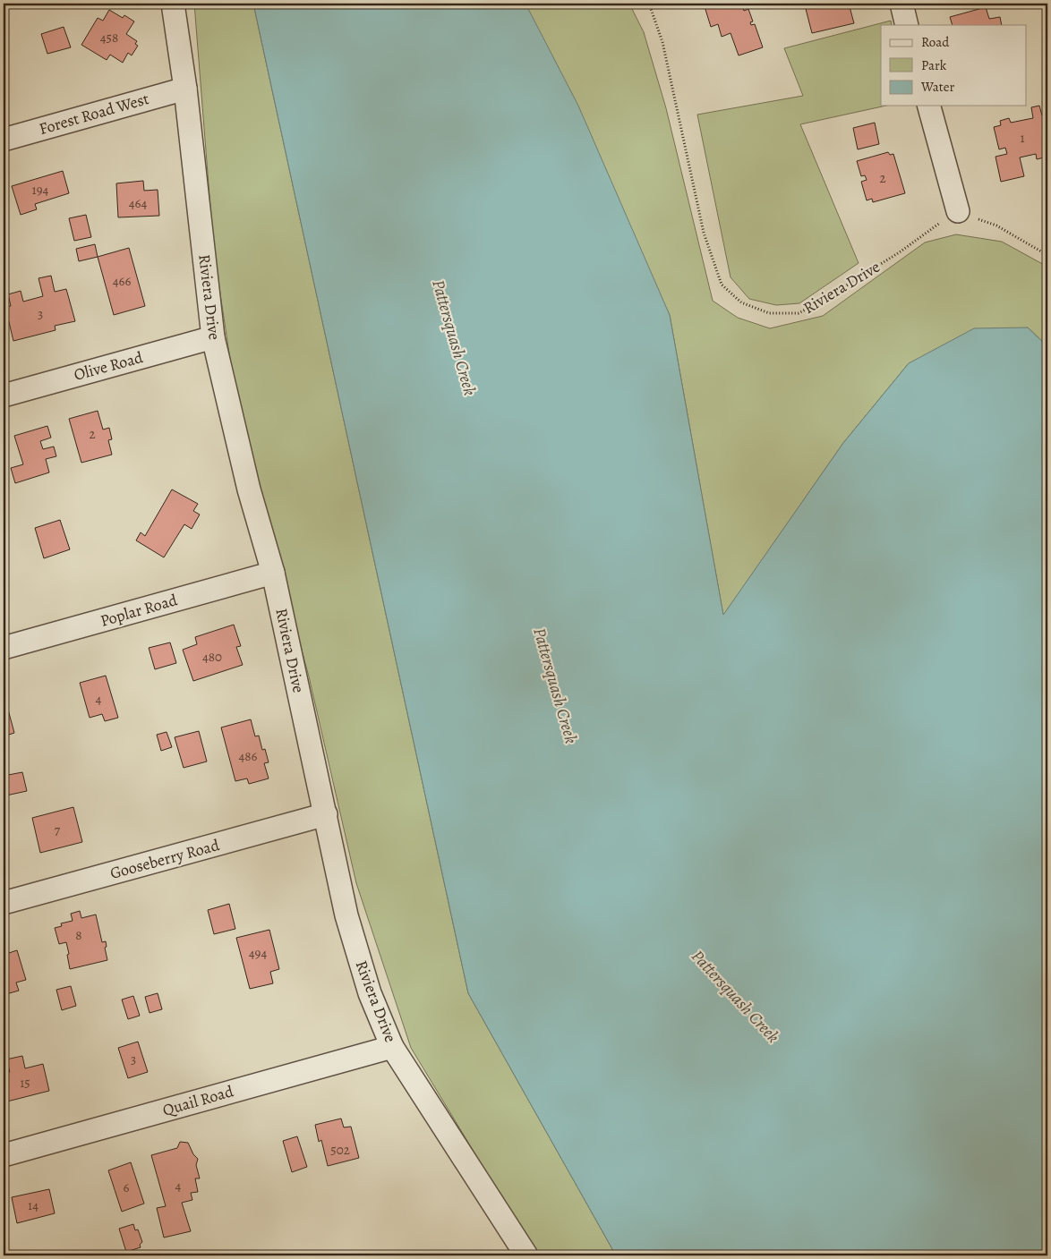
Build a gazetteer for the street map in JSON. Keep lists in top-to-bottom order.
{
  "streets": {
    "street": [
      "Forest Road West",
      "Riviera Drive",
      "Olive Road",
      "Poplar Road",
      "Gooseberry Road",
      "Quail Road"
    ]
  },
  "crossings": [
    ["Forest Road West", "Riviera Drive"],
    ["Riviera Drive", "Olive Road"],
    ["Riviera Drive", "Poplar Road"],
    ["Riviera Drive", "Gooseberry Road"],
    ["Riviera Drive", "Quail Road"]
  ],
  "water": ["Pattersquash Creek"],
  "house_numbers": [
    "458",
    "1",
    "2",
    "194",
    "464",
    "466",
    "3",
    "2",
    "480",
    "4",
    "486",
    "7",
    "8",
    "494",
    "3",
    "15",
    "502",
    "4",
    "6",
    "14"
  ],
  "legend": ["Road", "Park", "Water"]
}
